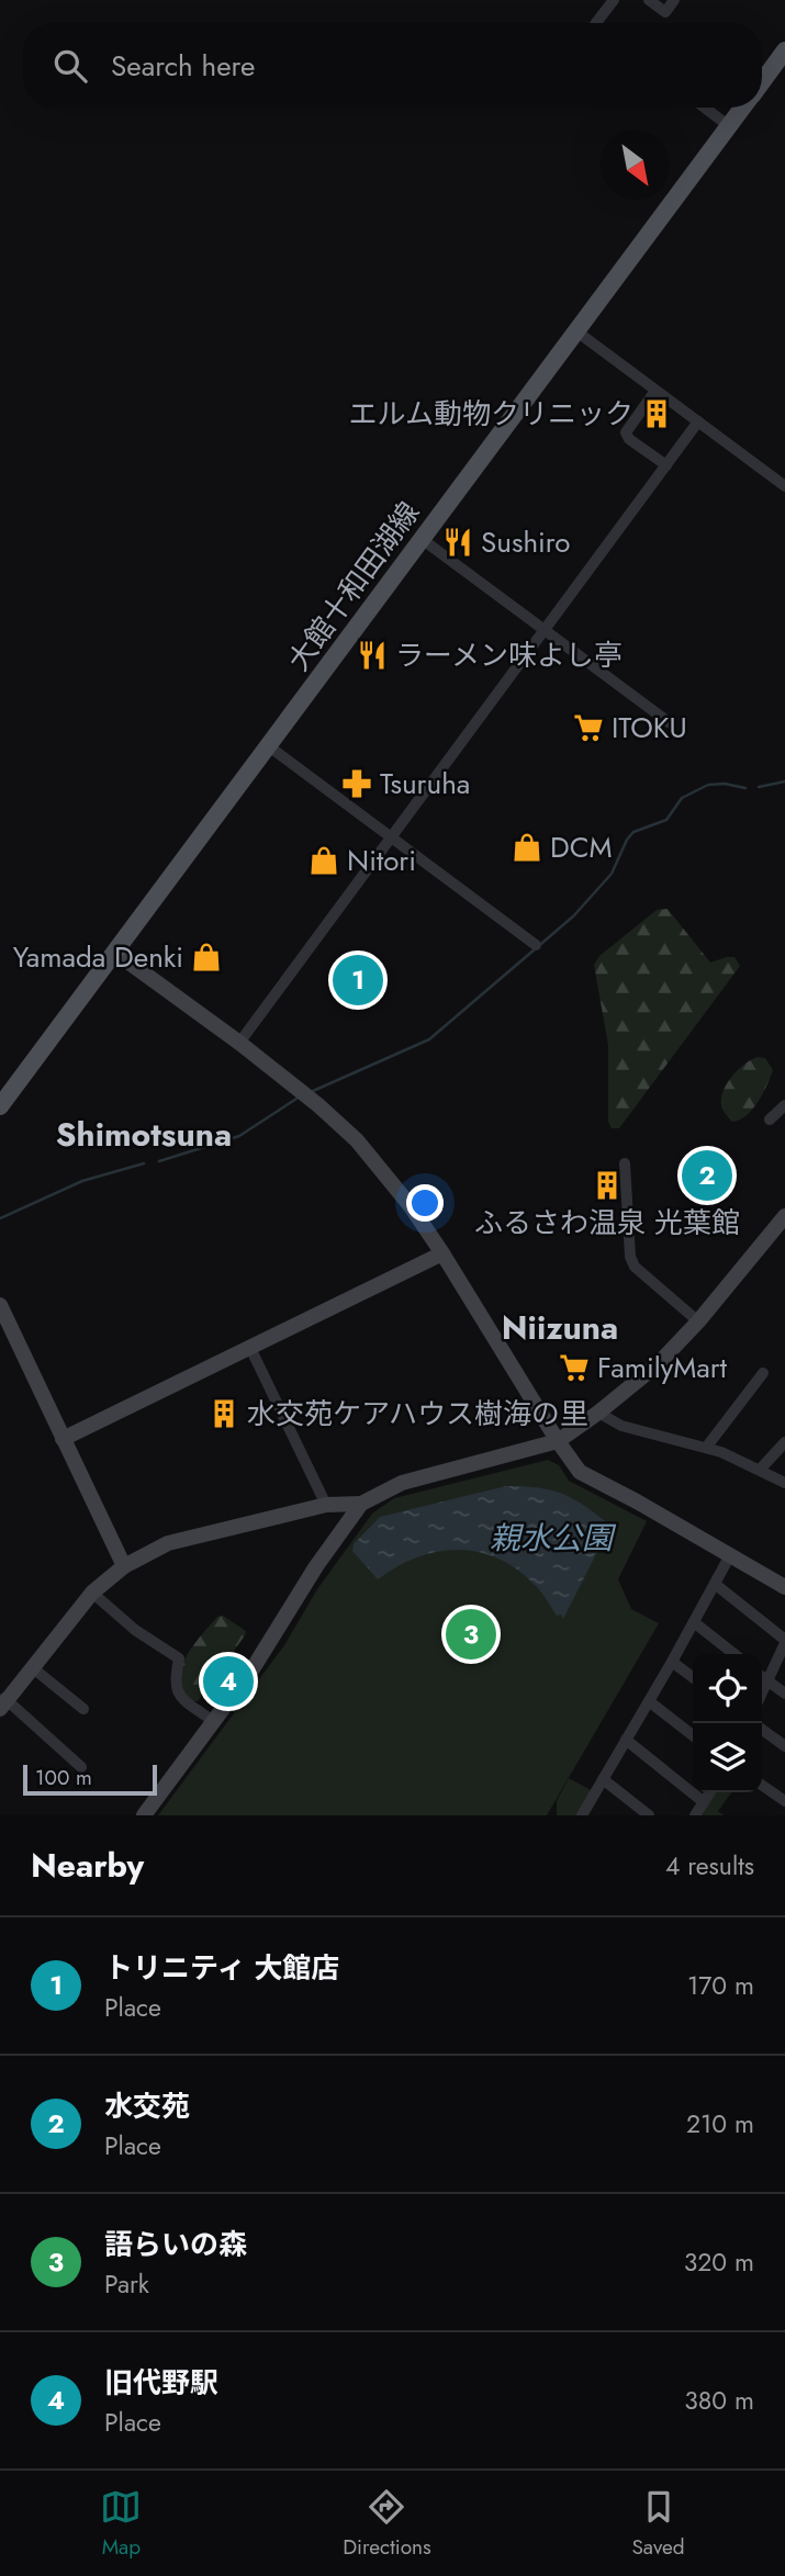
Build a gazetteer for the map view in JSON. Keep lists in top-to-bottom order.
{
  "streets": {
    "main road": ["大館十和田湖線"]
  },
  "districts": ["Shimotsuna", "Niizuna"],
  "water": ["親水公園"],
  "places": {
    "building": ["エルム動物クリニック", "ふるさわ温泉 光葉館", "水交苑ケアハウス樹海の里"],
    "restaurant": ["Sushiro", "ラーメン味よし亭"],
    "supermarket": ["ITOKU", "FamilyMart"],
    "pharmacy": ["Tsuruha"],
    "shop": ["DCM", "Nitori", "Yamada Denki"]
  },
  "scale_bar": "100 m",
  "north": "bottom right",
  "page": {
    "search": "Search here",
    "pins": [
      "1",
      "2",
      "3",
      "4"
    ],
    "scale": "100 m",
    "heading": ["Nearby", "4 results"],
    "list": [
      {
        "mark": "1",
        "name": "トリニティ 大館店",
        "note": "Place",
        "value": "170 m"
      },
      {
        "mark": "2",
        "name": "水交苑",
        "note": "Place",
        "value": "210 m"
      },
      {
        "mark": "3",
        "name": "語らいの森",
        "note": "Park",
        "value": "320 m"
      },
      {
        "mark": "4",
        "name": "旧代野駅",
        "note": "Place",
        "value": "380 m"
      }
    ],
    "nav": ["Map", "Directions", "Saved"]
  }
}
